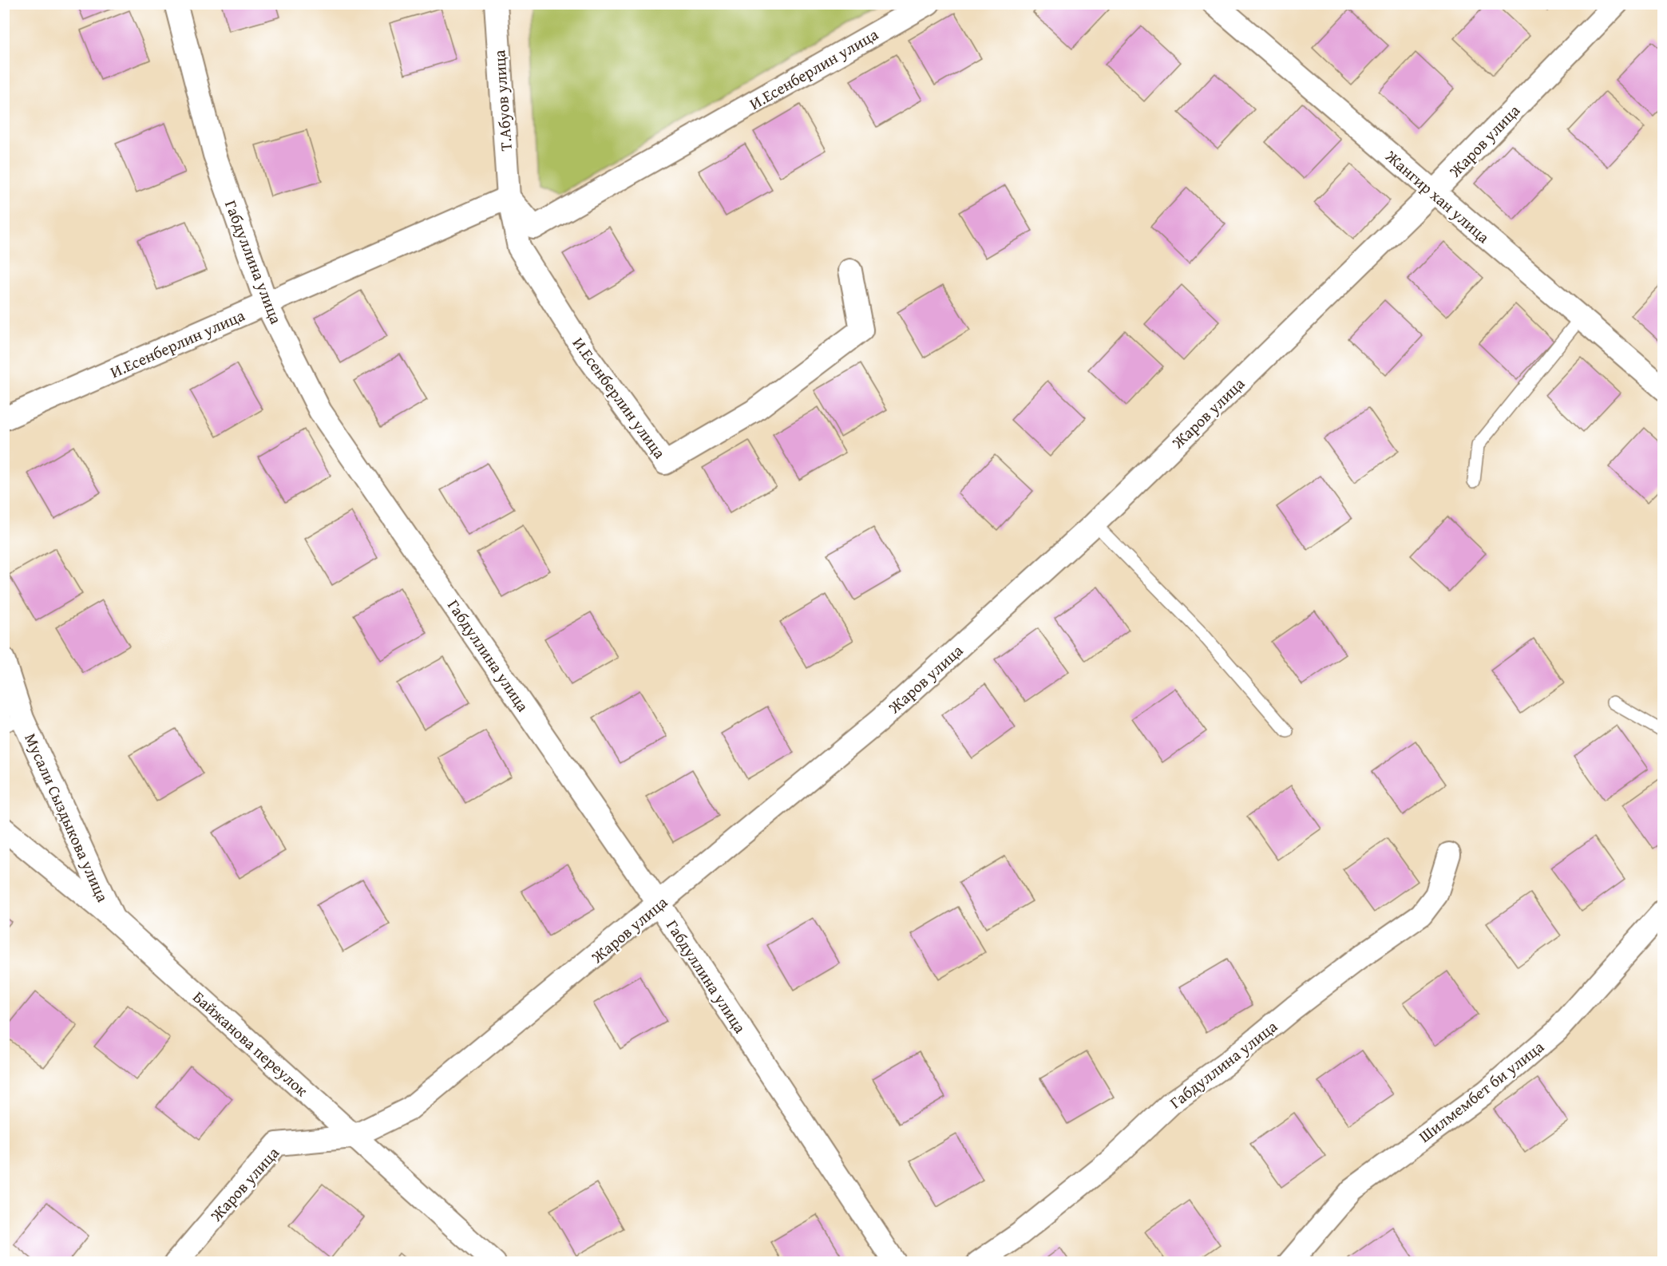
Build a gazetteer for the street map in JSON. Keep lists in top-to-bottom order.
{
  "streets": {
    "street": [
      "И.Есенберлин улица",
      "Т.Абуов улица",
      "Жаров улица",
      "Жангир хан улица",
      "Габдуллина улица",
      "Мусали Сыздыкова улица",
      "Байжанова переулок",
      "Шилмембет би улица"
    ]
  },
  "crossings": [
    ["И.Есенберлин улица", "Т.Абуов улица"],
    ["И.Есенберлин улица", "Габдуллина улица"],
    ["Жаров улица", "Жангир хан улица"],
    ["Жаров улица", "Габдуллина улица"],
    ["Жаров улица", "Байжанова переулок"],
    ["Мусали Сыздыкова улица", "Байжанова переулок"]
  ]
}
